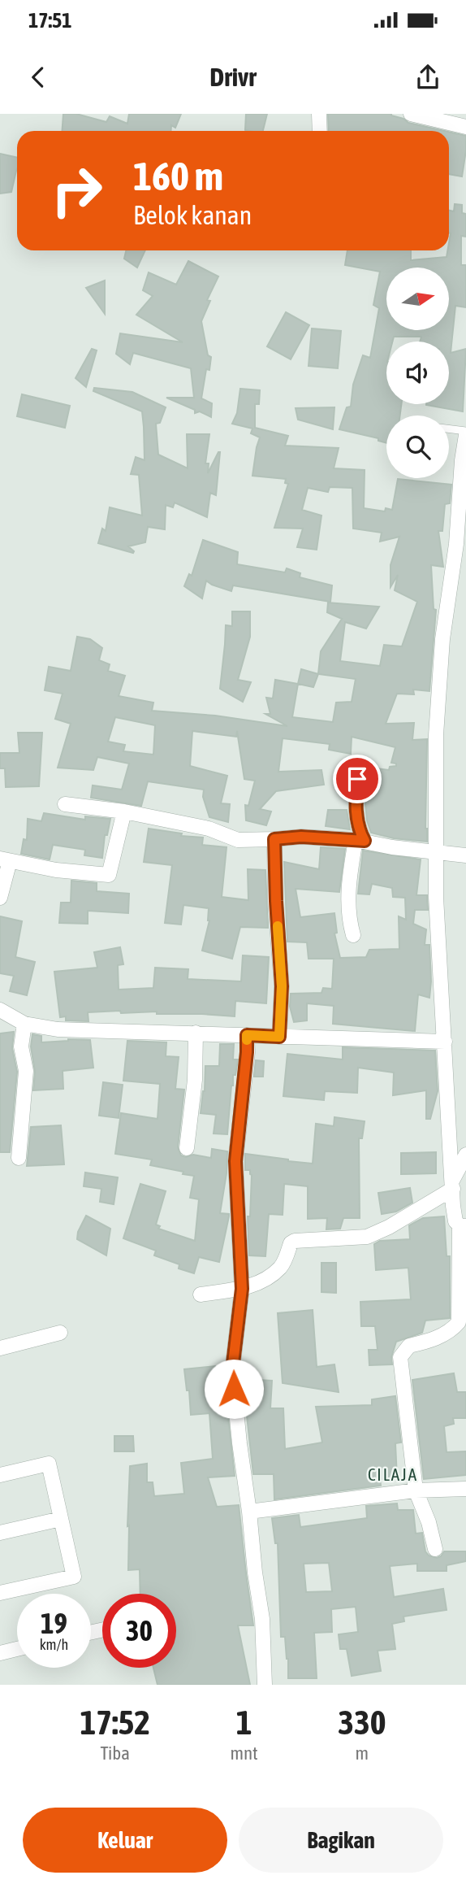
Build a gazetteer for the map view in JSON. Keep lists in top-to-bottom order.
{
  "districts": ["CILAJA"],
  "north": "right",
  "page": {
    "status": "17:51",
    "header": "Drivr",
    "turn": ["160 m", "Belok kanan"],
    "speed": "19 km/h",
    "limit": "30",
    "eta": [
      "17:52",
      "Tiba",
      "1",
      "mnt",
      "330",
      "m"
    ],
    "buttons": ["Keluar", "Bagikan"]
  }
}
